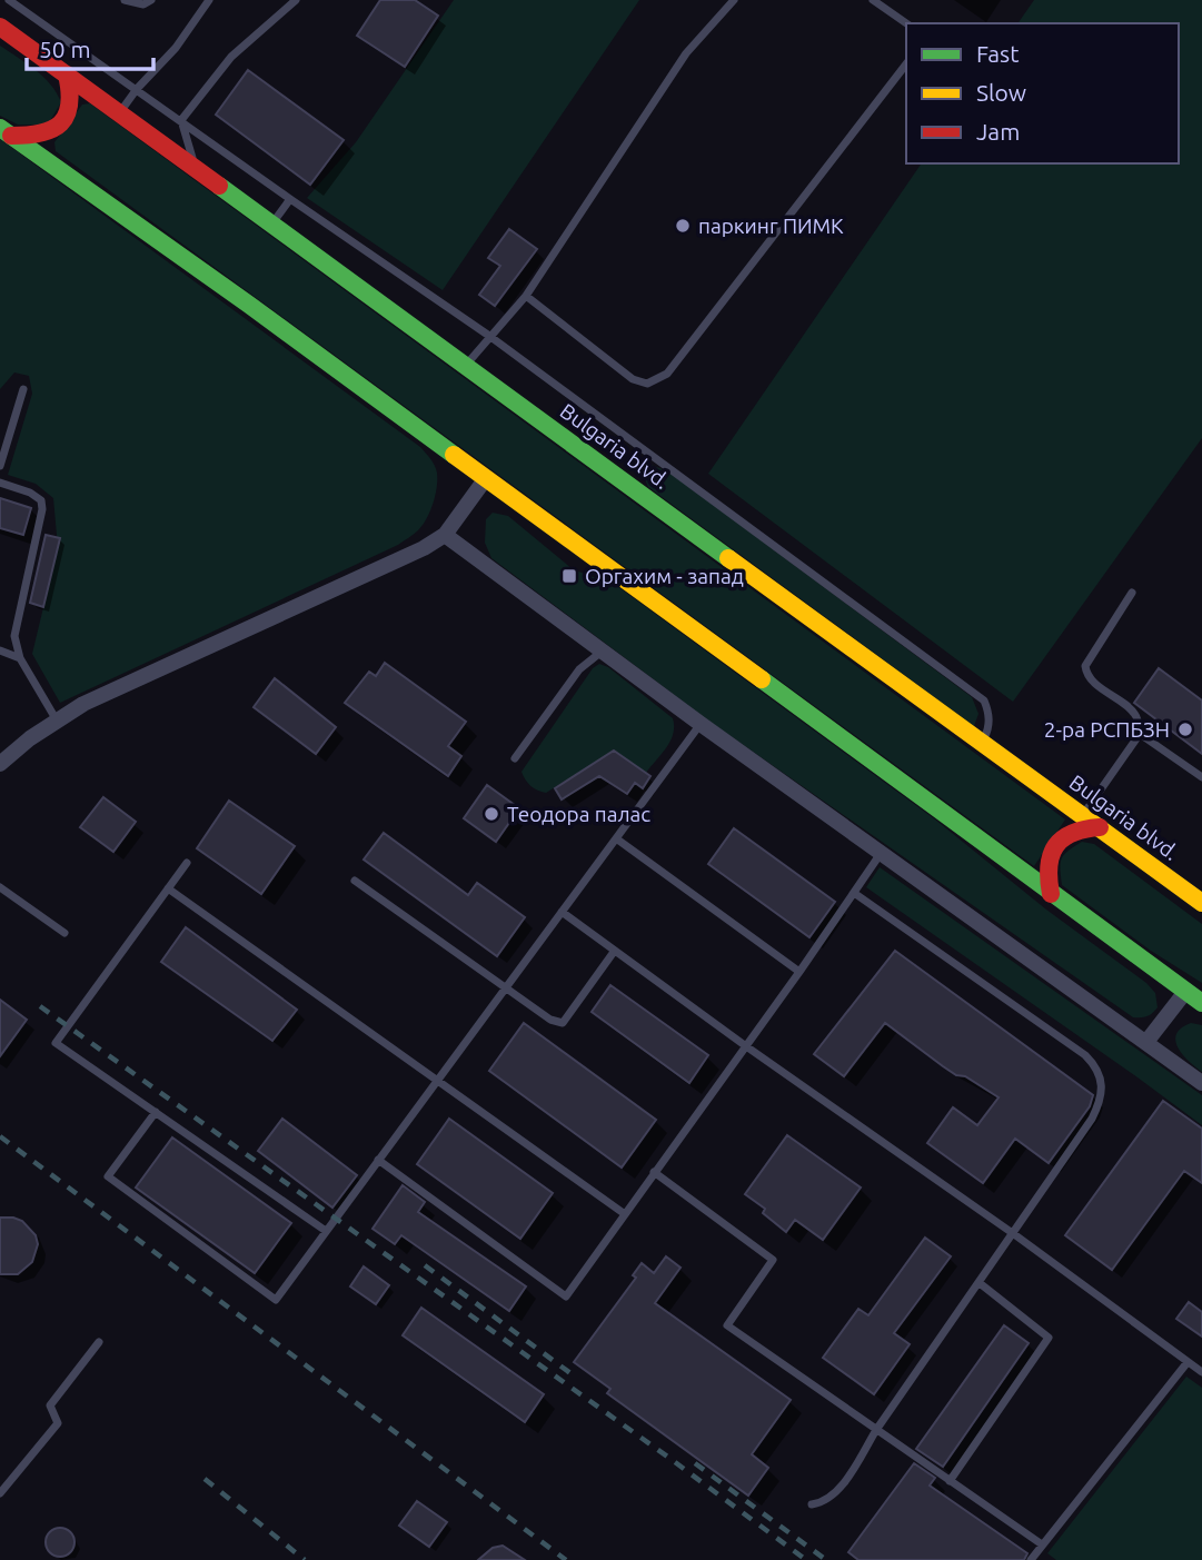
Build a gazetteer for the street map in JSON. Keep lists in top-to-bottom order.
{
  "streets": {
    "highway": ["Bulgaria blvd."]
  },
  "places": {
    "other": ["паркинг ПИМК", "2-ра РСПБЗН", "Теодора палас"],
    "transit": ["Оргахим - запад"]
  },
  "legend": ["Fast", "Slow", "Jam"],
  "scale_bar": "50 m"
}
